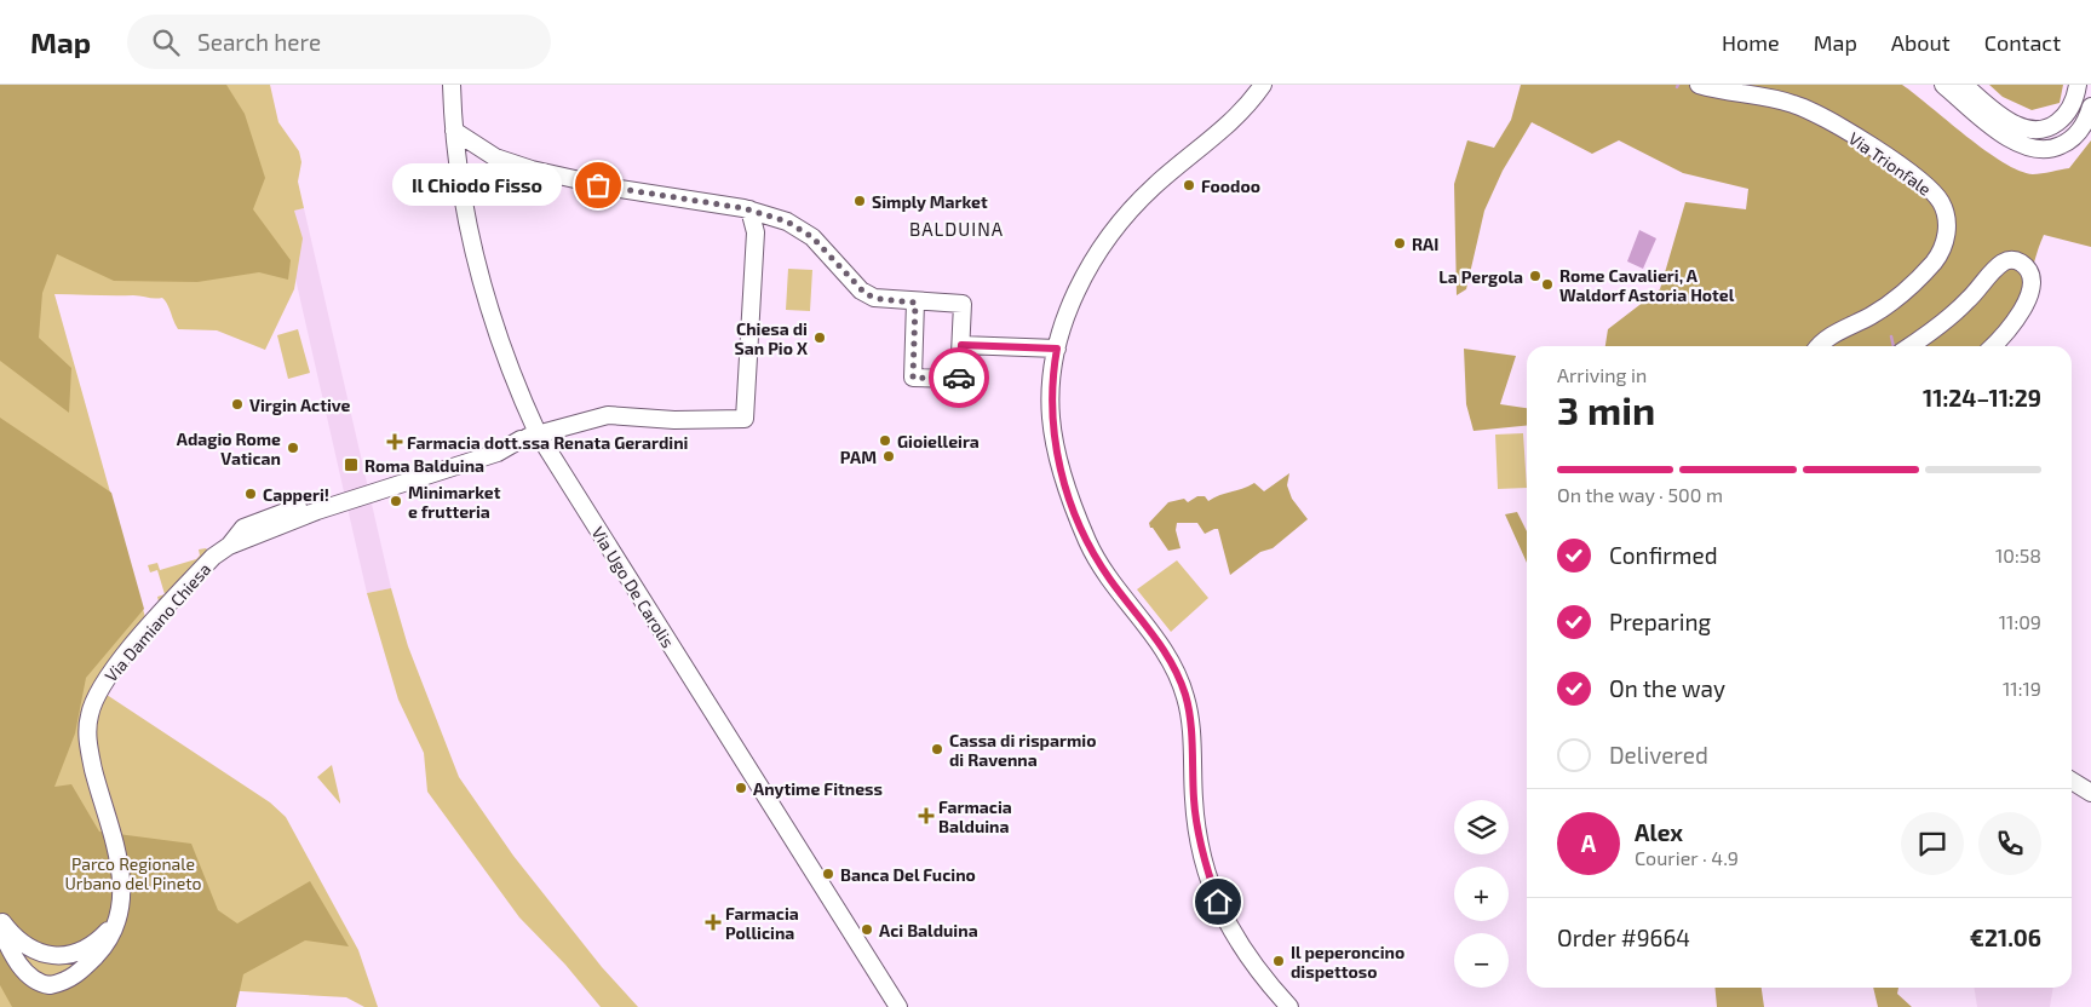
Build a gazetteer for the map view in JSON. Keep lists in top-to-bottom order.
{
  "streets": {
    "street": ["Via Trionfale", "Via Ugo De Carolis", "Via Damiano Chiesa"]
  },
  "crossings": [
    ["Via Ugo De Carolis", "Via Damiano Chiesa"]
  ],
  "districts": ["BALDUINA"],
  "parks": ["Parco Regionale Urbano del Pineto"],
  "places": {
    "other": [
      "Il Chiodo Fisso",
      "Foodoo",
      "Simply Market",
      "RAI",
      "La Pergola",
      "Rome Cavalieri, A Waldorf Astoria Hotel",
      "Chiesa di San Pio X",
      "Virgin Active",
      "Gioielleira",
      "Adagio Rome Vatican",
      "PAM",
      "Capperi!",
      "Minimarket e frutteria",
      "Cassa di risparmio di Ravenna",
      "Anytime Fitness",
      "Banca Del Fucino",
      "Aci Balduina",
      "Il peperoncino dispettoso"
    ],
    "health": ["Farmacia dott.ssa Renata Gerardini", "Farmacia Balduina", "Farmacia Pollicina"],
    "transit": ["Roma Balduina"]
  },
  "page": {
    "header": "Map",
    "search": "Search here",
    "nav": [
      "Home",
      "Map",
      "About",
      "Contact"
    ],
    "bubble": "Il Chiodo Fisso",
    "heading": ["3 min", "Arriving in", "11:24–11:29"],
    "panel": [
      "Alex",
      "Courier · 4.9",
      "Order #9664",
      "€21.06"
    ],
    "bar": "On the way · 500 m",
    "list": [
      ["Confirmed", "10:58"],
      ["Preparing", "11:09"],
      ["On the way", "11:19"],
      "Delivered"
    ],
    "map_buttons": ["+", "−"],
    "round": "A"
  }
}
